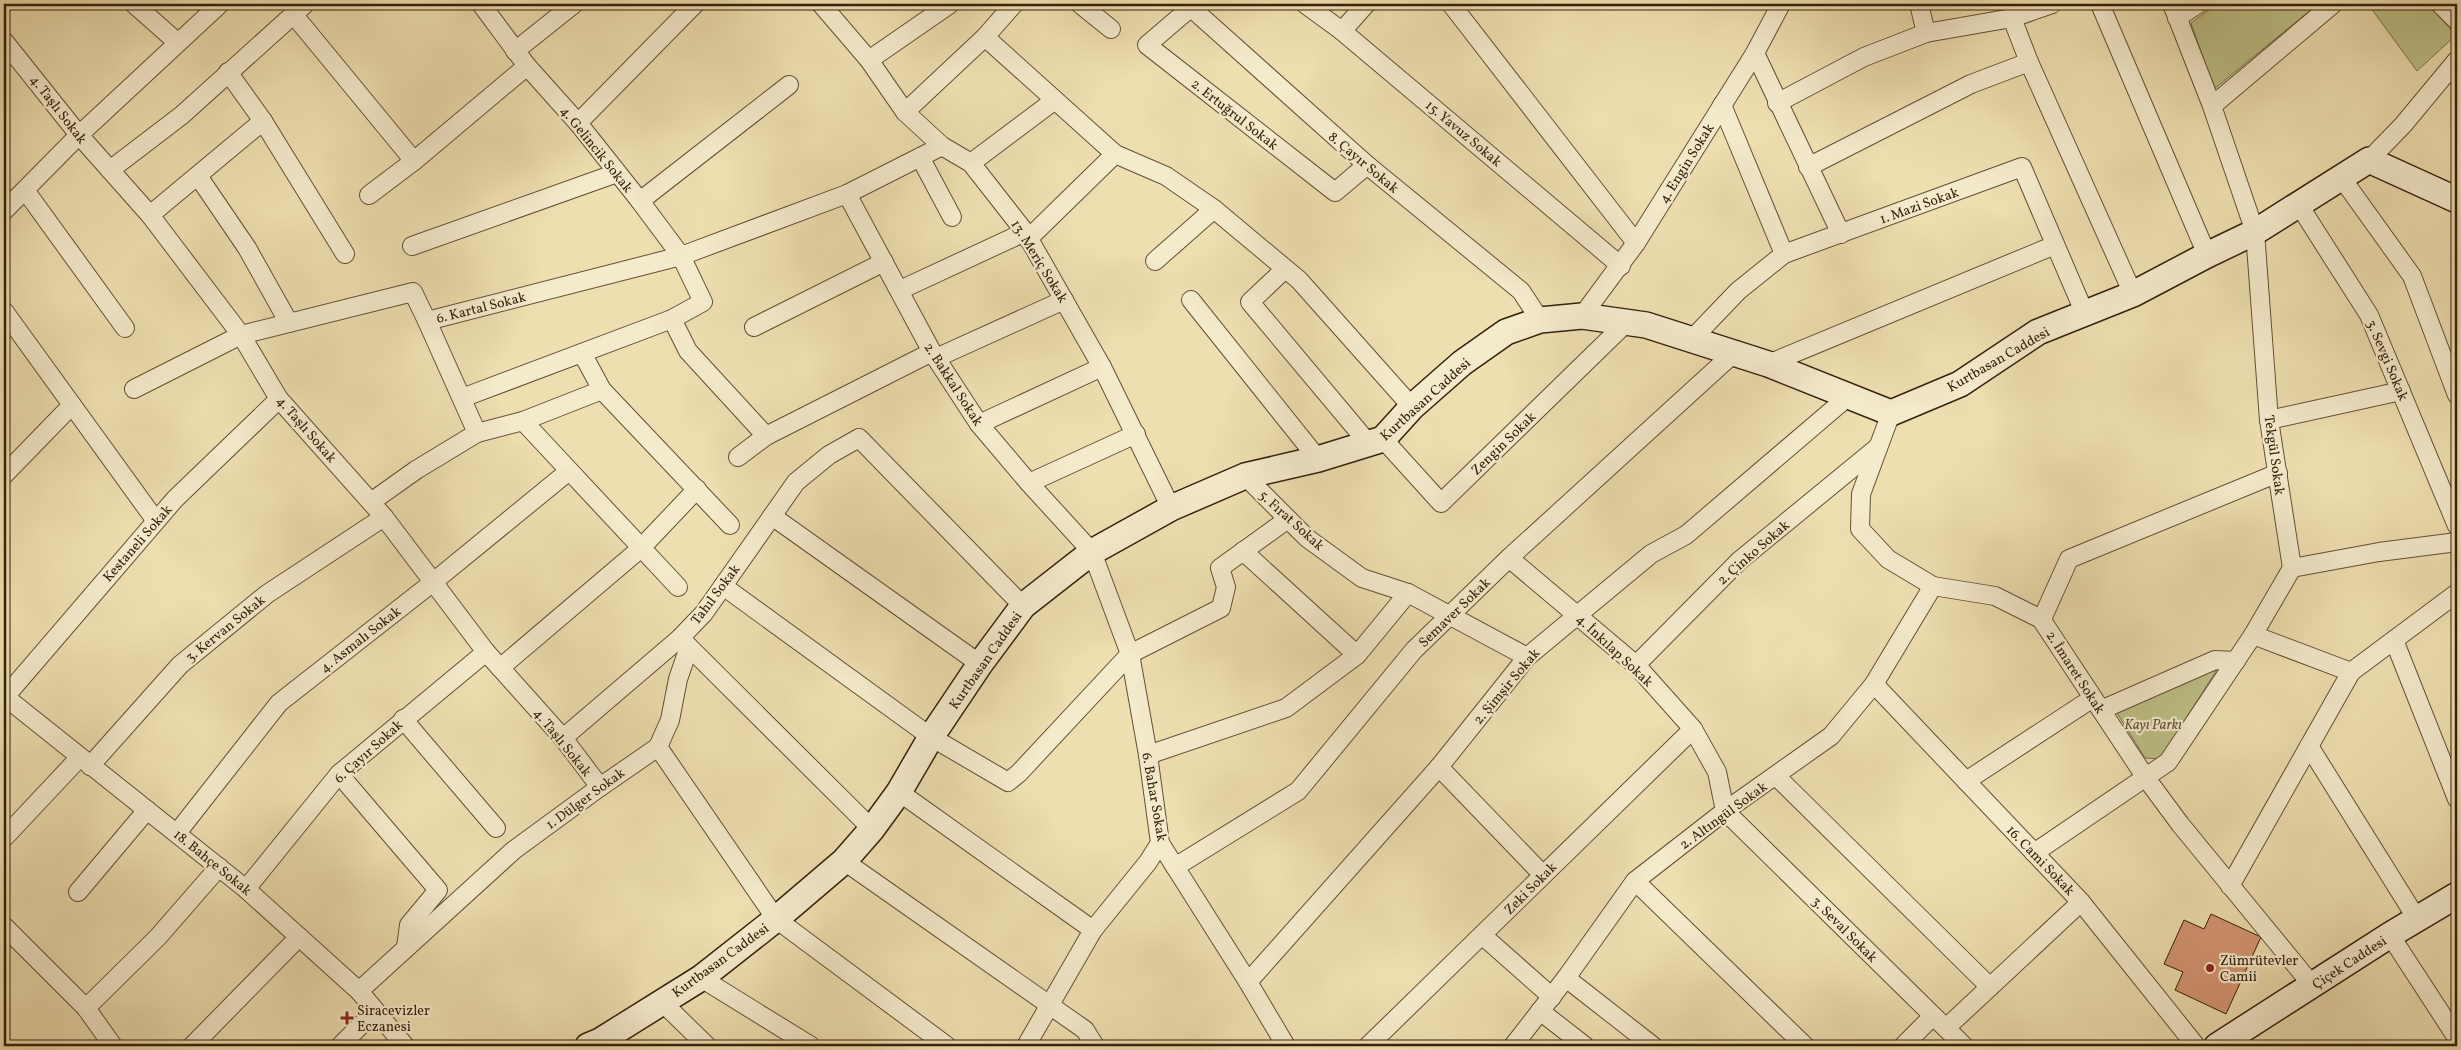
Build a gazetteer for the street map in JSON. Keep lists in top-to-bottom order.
{
  "streets": {
    "main road": ["Kurtbasan Caddesi", "Çiçek Caddesi"],
    "street": [
      "4. Taşlı Sokak",
      "2. Ertuğrul Sokak",
      "15. Yavuz Sokak",
      "4. Gelincik Sokak",
      "8. Çayır Sokak",
      "4. Engin Sokak",
      "1. Mazi Sokak",
      "13. Meriç Sokak",
      "6. Kartal Sokak",
      "3. Sevgi Sokak",
      "2. Bakkal Sokak",
      "Zengin Sokak",
      "Tekgül Sokak",
      "5. Fırat Sokak",
      "Kestaneli Sokak",
      "2. Çinko Sokak",
      "Tahıl Sokak",
      "Semaver Sokak",
      "3. Kervan Sokak",
      "4. Asmalı Sokak",
      "4. İnkılap Sokak",
      "2. İmaret Sokak",
      "2. Şimşir Sokak",
      "6. Çayır Sokak",
      "6. Bahar Sokak",
      "1. Dülger Sokak",
      "2. Altıngül Sokak",
      "16. Cami Sokak",
      "18. Bahçe Sokak",
      "Zeki Sokak",
      "3. Seval Sokak"
    ]
  },
  "crossings": [
    ["4. Taşlı Sokak", "6. Kartal Sokak"],
    ["4. Taşlı Sokak", "Kestaneli Sokak"],
    ["4. Taşlı Sokak", "Tahıl Sokak"],
    ["4. Taşlı Sokak", "3. Kervan Sokak"],
    ["4. Taşlı Sokak", "4. Asmalı Sokak"],
    ["4. Taşlı Sokak", "6. Çayır Sokak"],
    ["4. Taşlı Sokak", "1. Dülger Sokak"],
    ["2. Ertuğrul Sokak", "8. Çayır Sokak"],
    ["15. Yavuz Sokak", "4. Engin Sokak"],
    ["4. Gelincik Sokak", "6. Kartal Sokak"],
    ["8. Çayır Sokak", "Kurtbasan Caddesi"],
    ["4. Engin Sokak", "Kurtbasan Caddesi"],
    ["1. Mazi Sokak", "Kurtbasan Caddesi"],
    ["13. Meriç Sokak", "6. Kartal Sokak"],
    ["13. Meriç Sokak", "Kurtbasan Caddesi"],
    ["6. Kartal Sokak", "2. Bakkal Sokak"],
    ["Kurtbasan Caddesi", "3. Sevgi Sokak"],
    ["Kurtbasan Caddesi", "2. Bakkal Sokak"],
    ["Kurtbasan Caddesi", "Zengin Sokak"],
    ["Kurtbasan Caddesi", "Tekgül Sokak"],
    ["Kurtbasan Caddesi", "5. Fırat Sokak"],
    ["Kurtbasan Caddesi", "Tahıl Sokak"],
    ["Kurtbasan Caddesi", "Semaver Sokak"],
    ["Kurtbasan Caddesi", "2. İmaret Sokak"],
    ["Kurtbasan Caddesi", "2. Şimşir Sokak"],
    ["Kurtbasan Caddesi", "6. Bahar Sokak"],
    ["2. Bakkal Sokak", "6. Bahar Sokak"],
    ["5. Fırat Sokak", "Semaver Sokak"],
    ["5. Fırat Sokak", "2. Şimşir Sokak"],
    ["Kestaneli Sokak", "18. Bahçe Sokak"],
    ["2. Çinko Sokak", "4. İnkılap Sokak"],
    ["2. Çinko Sokak", "2. İmaret Sokak"],
    ["Semaver Sokak", "4. İnkılap Sokak"],
    ["Semaver Sokak", "6. Bahar Sokak"],
    ["3. Kervan Sokak", "18. Bahçe Sokak"],
    ["4. Asmalı Sokak", "18. Bahçe Sokak"],
    ["4. İnkılap Sokak", "2. Şimşir Sokak"],
    ["4. İnkılap Sokak", "2. Altıngül Sokak"],
    ["4. İnkılap Sokak", "Zeki Sokak"],
    ["4. İnkılap Sokak", "3. Seval Sokak"],
    ["2. İmaret Sokak", "2. Altıngül Sokak"],
    ["2. İmaret Sokak", "Çiçek Caddesi"],
    ["2. Şimşir Sokak", "6. Bahar Sokak"],
    ["6. Çayır Sokak", "18. Bahçe Sokak"],
    ["1. Dülger Sokak", "18. Bahçe Sokak"],
    ["2. Altıngül Sokak", "16. Cami Sokak"],
    ["2. Altıngül Sokak", "3. Seval Sokak"]
  ],
  "parks": ["Kayı Parkı"],
  "places": {
    "other": ["Zümrütevler Camii"],
    "health": ["Siracevizler Eczanesi"]
  }
}
